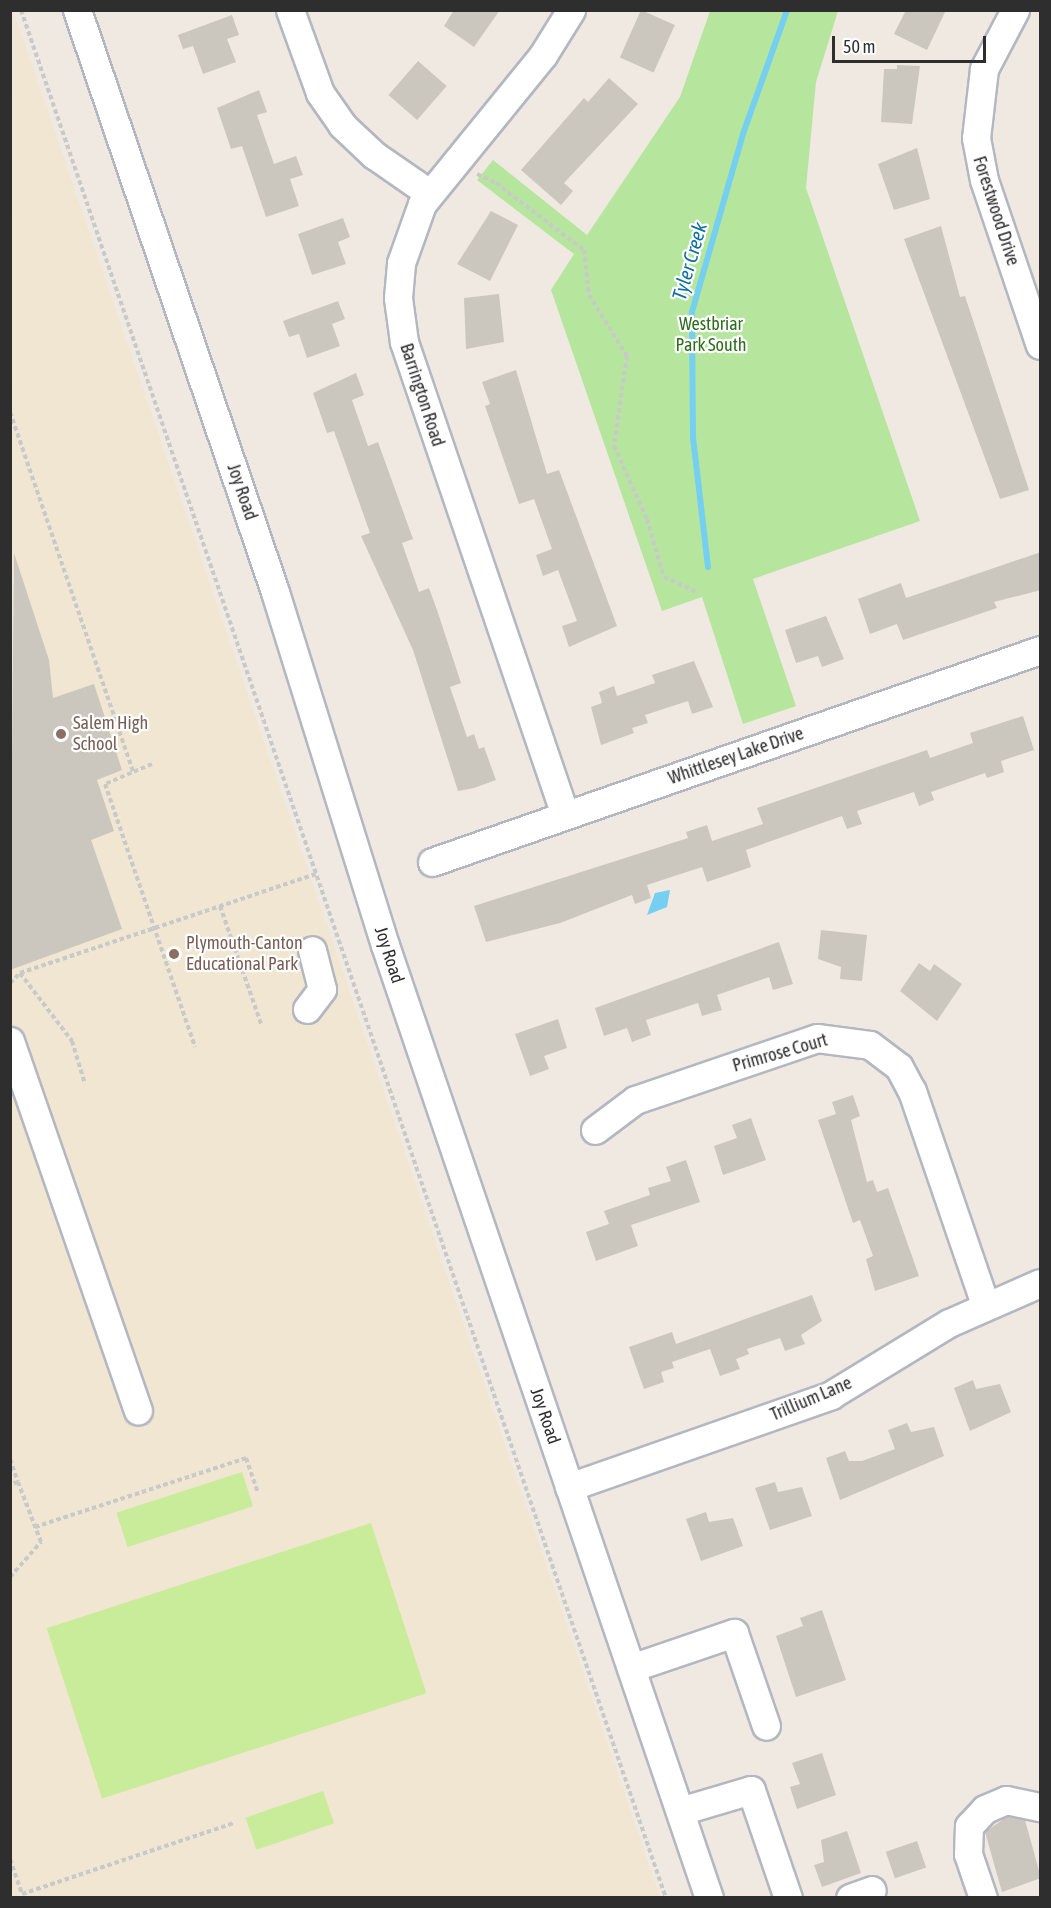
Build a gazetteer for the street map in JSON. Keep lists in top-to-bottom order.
{
  "streets": {
    "street": [
      "Forestwood Drive",
      "Barrington Road",
      "Joy Road",
      "Whittlesey Lake Drive",
      "Primrose Court",
      "Trillium Lane"
    ]
  },
  "crossings": [
    ["Barrington Road", "Whittlesey Lake Drive"],
    ["Joy Road", "Trillium Lane"],
    ["Primrose Court", "Trillium Lane"]
  ],
  "water": ["Tyler Creek"],
  "parks": ["Westbriar Park South"],
  "places": ["Salem High School", "Plymouth-Canton Educational Park"],
  "scale_bar": "50 m"
}
